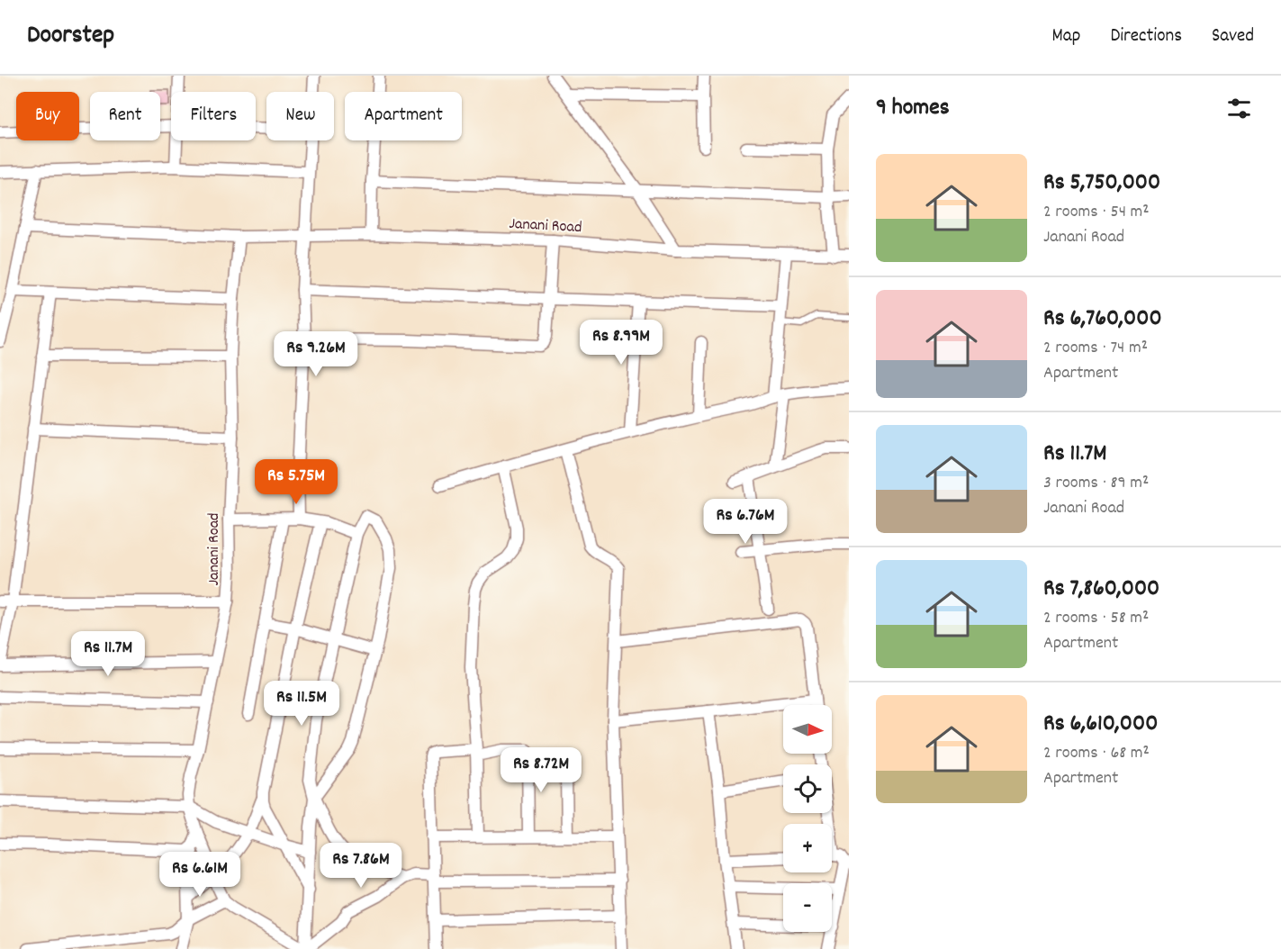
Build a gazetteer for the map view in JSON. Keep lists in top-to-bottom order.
{
  "streets": {
    "street": ["Janani Road"]
  },
  "north": "right",
  "page": {
    "header": "Doorstep",
    "nav": ["Map", "Directions", "Saved"],
    "heading": "9 homes",
    "chip": [
      "Buy",
      "Rent",
      "Filters",
      "New",
      "Apartment"
    ],
    "list": [
      {
        "name": "Rs 5,750,000",
        "note": "2 rooms · 54 m² · Janani Road"
      },
      {
        "name": "Rs 6,760,000",
        "note": "2 rooms · 74 m² · Apartment"
      },
      {
        "name": "Rs 11.7M",
        "note": "3 rooms · 89 m² · Janani Road"
      },
      {
        "name": "Rs 7,860,000",
        "note": "2 rooms · 58 m² · Apartment"
      },
      {
        "name": "Rs 6,610,000",
        "note": "2 rooms · 68 m² · Apartment"
      }
    ],
    "price": [
      "Rs 8.99M",
      "Rs 9.26M",
      "Rs 5.75M",
      "Rs 6.76M",
      "Rs 11.7M",
      "Rs 11.5M",
      "Rs 8.72M",
      "Rs 7.86M",
      "Rs 6.61M"
    ],
    "map_buttons": ["+", "−"]
  }
}
